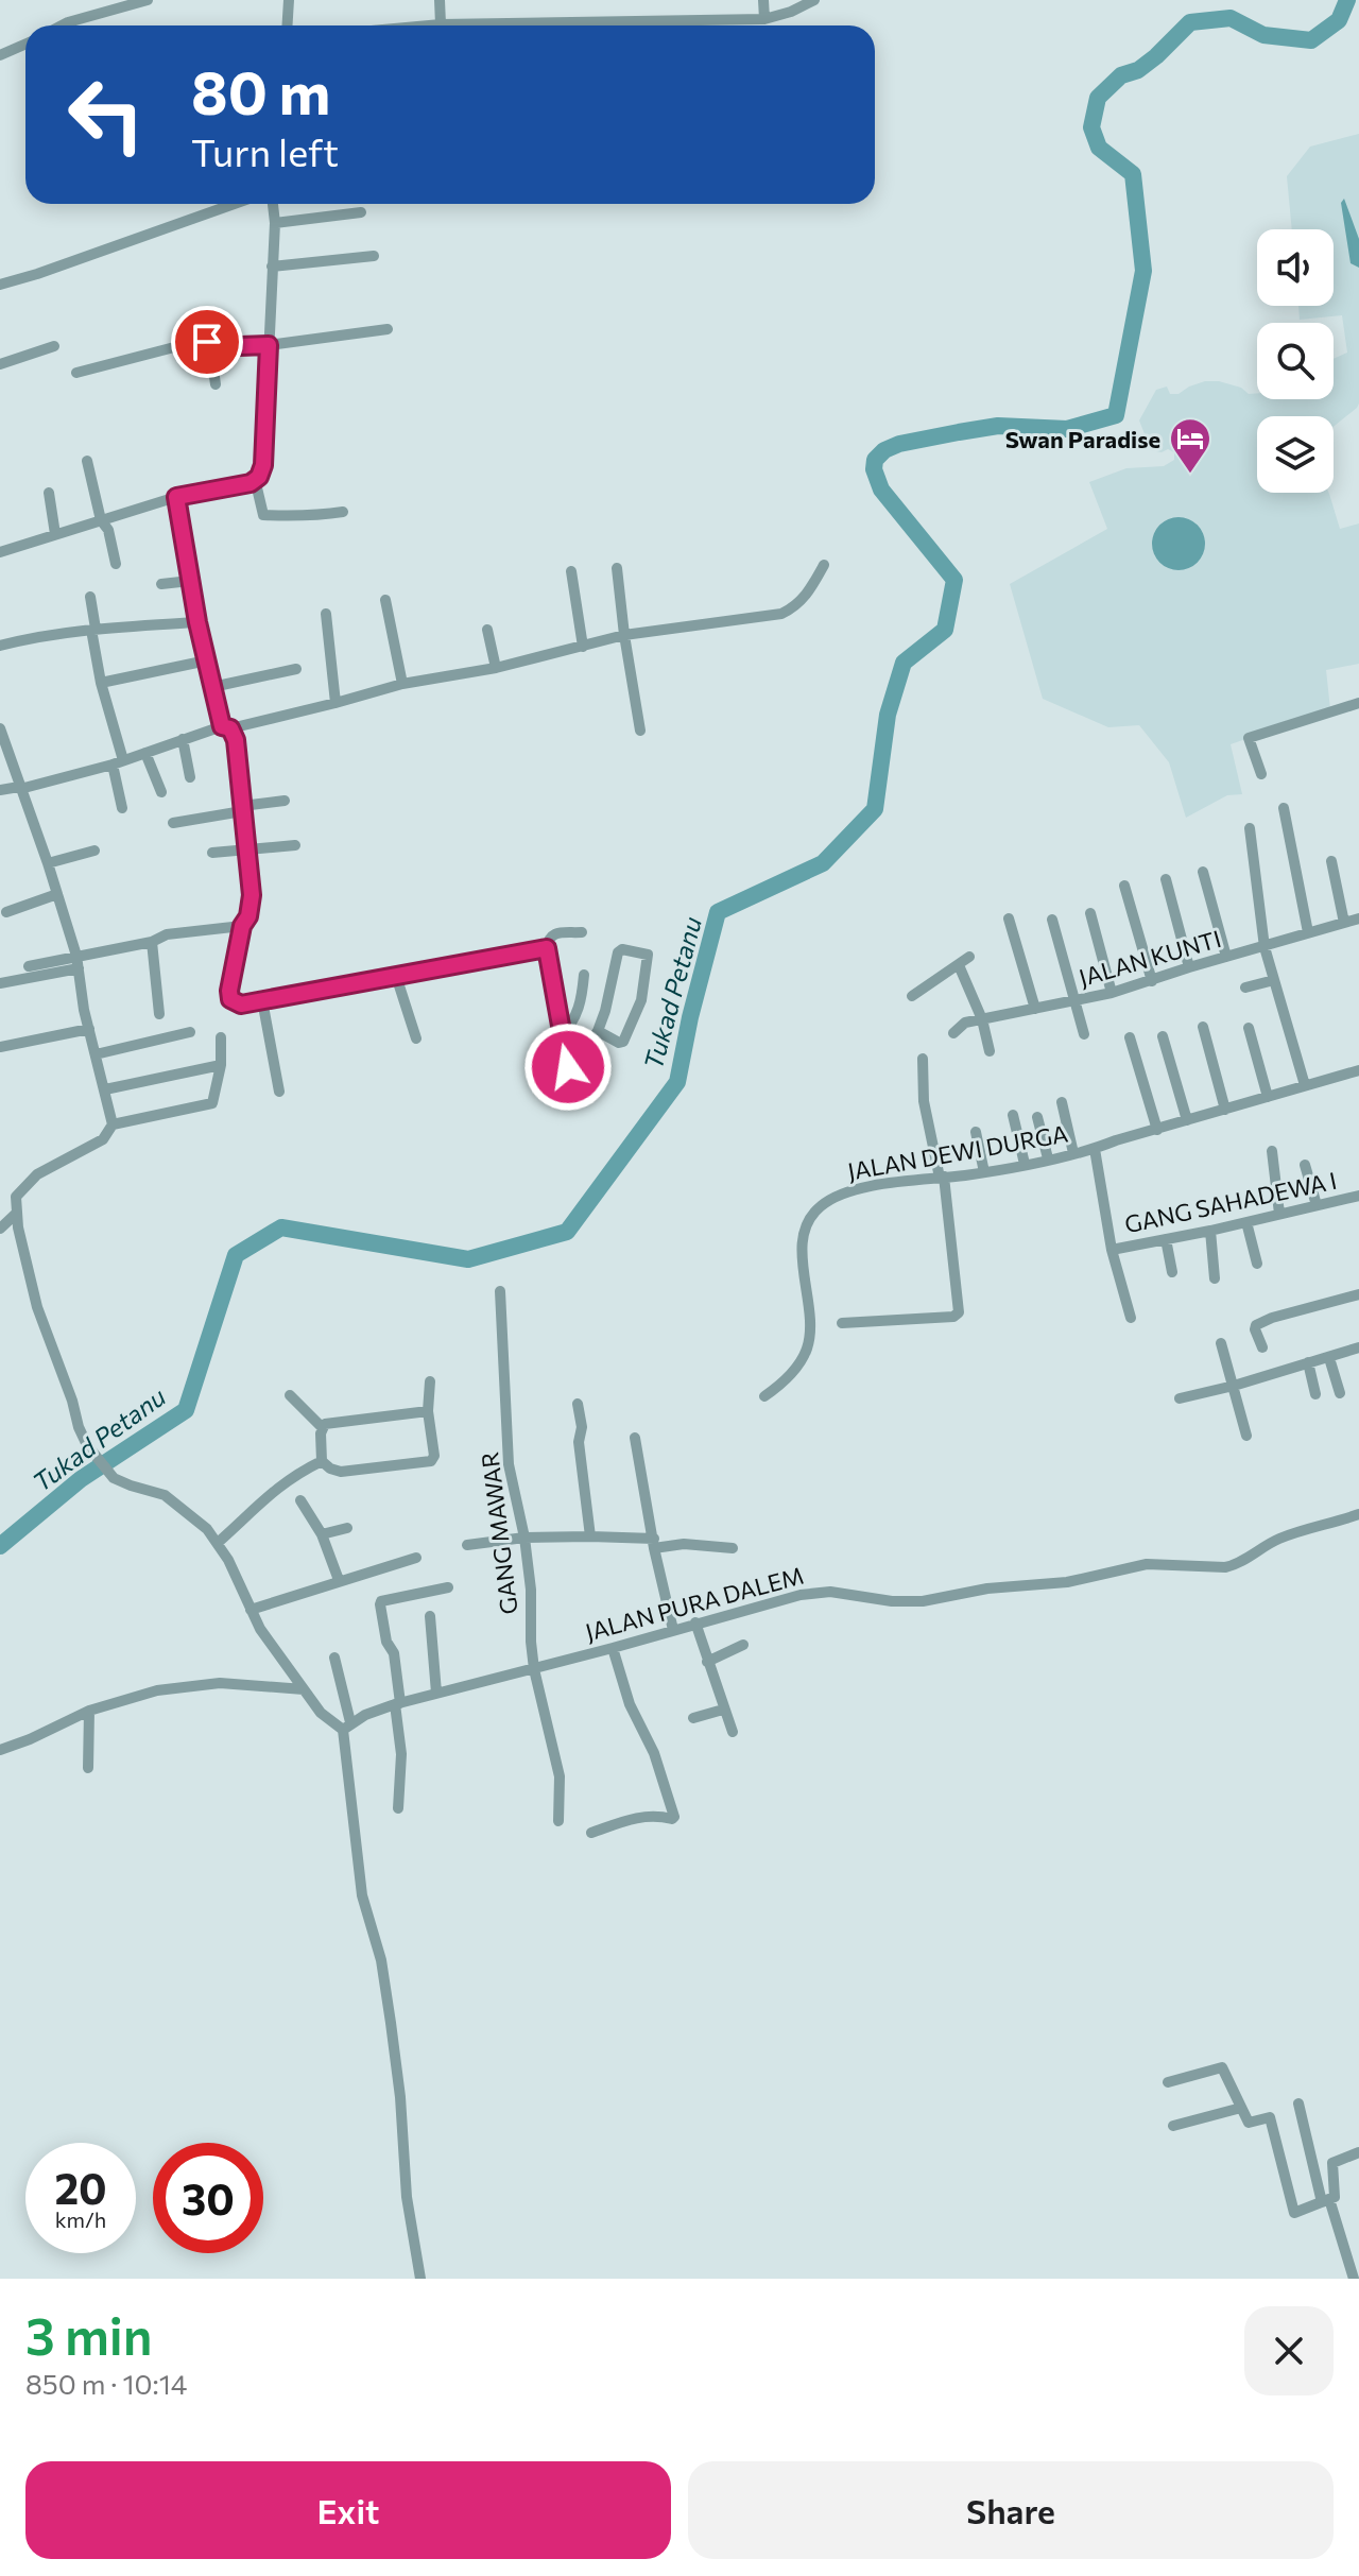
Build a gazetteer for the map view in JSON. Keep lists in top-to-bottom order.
{
  "streets": {
    "street": [
      "JALAN KUNTI",
      "JALAN DEWI DURGA",
      "GANG SAHADEWA I",
      "GANG MAWAR",
      "JALAN PURA DALEM"
    ]
  },
  "crossings": [
    ["GANG MAWAR", "JALAN PURA DALEM"]
  ],
  "water": ["Tukad Petanu"],
  "places": {
    "hotel": ["Swan Paradise"]
  },
  "page": {
    "turn": ["80 m", "Turn left"],
    "speed": "20 km/h",
    "limit": "30",
    "heading": ["3 min", "850 m · 10:14"],
    "buttons": ["Exit", "Share"]
  }
}
